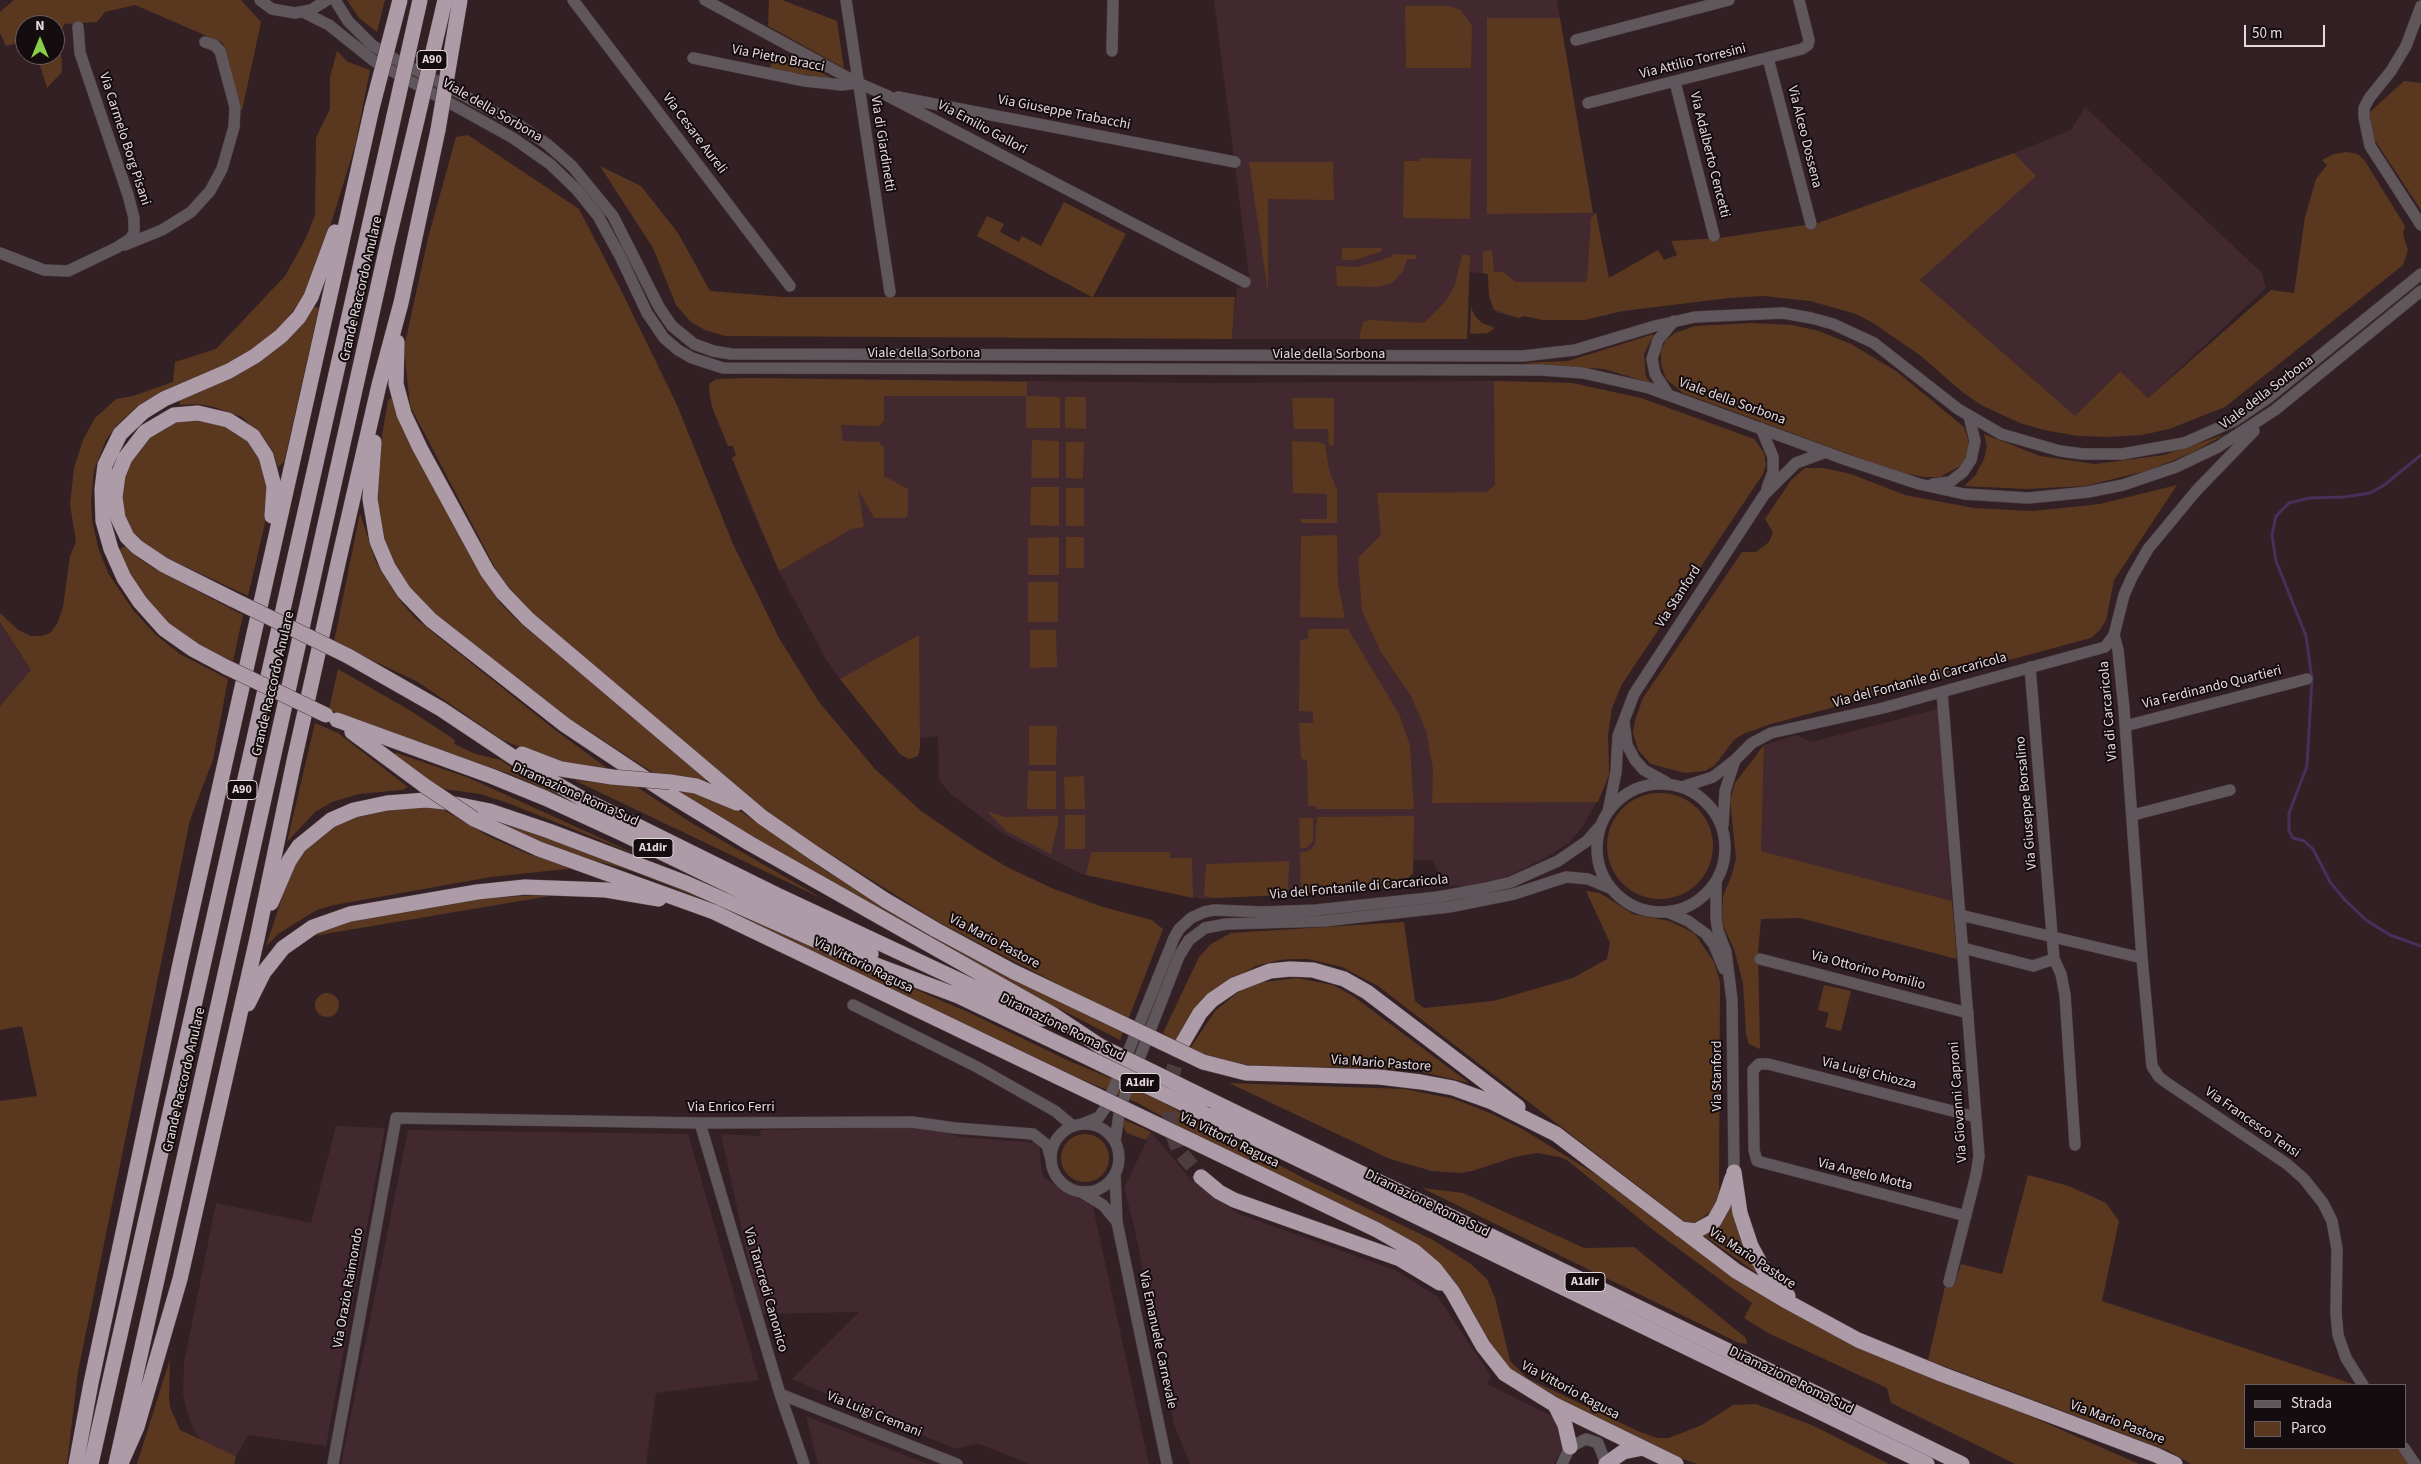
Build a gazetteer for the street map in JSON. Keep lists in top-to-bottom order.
{
  "streets": {
    "highway": [
      "A90",
      "Grande Raccordo Anulare",
      "Diramazione Roma Sud",
      "A1dir",
      "Via Mario Pastore",
      "Via Vittorio Ragusa"
    ],
    "street": [
      "Via Pietro Bracci",
      "Via Attilio Torresini",
      "Viale della Sorbona",
      "Via Giuseppe Trabacchi",
      "Via Emilio Gallori",
      "Via Cesare Aureli",
      "Via Alceo Dossena",
      "Via Carmelo Borg Pisani",
      "Via di Giardinetti",
      "Via Adalberto Cencetti",
      "Via Stanford",
      "Via del Fontanile di Carcaricola",
      "Via Ferdinando Quartieri",
      "Via di Carcaricola",
      "Via Giuseppe Borsalino",
      "Via Ottorino Pomilio",
      "Via Luigi Chiozza",
      "Via Giovanni Caproni",
      "Via Enrico Ferri",
      "Via Francesco Tensi",
      "Via Angelo Motta",
      "Via Orazio Raimondo",
      "Via Tancredi Canonico",
      "Via Emanuele Carnevale",
      "Via Luigi Cremani"
    ]
  },
  "crossings": [
    ["Via Pietro Bracci", "Via Emilio Gallori"],
    ["Via Pietro Bracci", "Via di Giardinetti"],
    ["Via Attilio Torresini", "Via Alceo Dossena"],
    ["Via Attilio Torresini", "Via Adalberto Cencetti"],
    ["Viale della Sorbona", "Via Stanford"],
    ["Viale della Sorbona", "Via di Carcaricola"],
    ["Via Giuseppe Trabacchi", "Via Emilio Gallori"],
    ["Via Emilio Gallori", "Via di Giardinetti"],
    ["Via Stanford", "Via del Fontanile di Carcaricola"],
    ["Via del Fontanile di Carcaricola", "Via di Carcaricola"],
    ["Via del Fontanile di Carcaricola", "Via Giuseppe Borsalino"],
    ["Via del Fontanile di Carcaricola", "Via Enrico Ferri"],
    ["Via del Fontanile di Carcaricola", "Via Emanuele Carnevale"],
    ["Via Ferdinando Quartieri", "Via di Carcaricola"],
    ["Via di Carcaricola", "Via Francesco Tensi"],
    ["Diramazione Roma Sud", "A1dir"],
    ["Via Ottorino Pomilio", "Via Giovanni Caproni"],
    ["Via Luigi Chiozza", "Via Giovanni Caproni"],
    ["Via Luigi Chiozza", "Via Angelo Motta"],
    ["Via Giovanni Caproni", "Via Angelo Motta"],
    ["Via Enrico Ferri", "Via Orazio Raimondo"],
    ["Via Enrico Ferri", "Via Tancredi Canonico"],
    ["Via Enrico Ferri", "Via Emanuele Carnevale"],
    ["Via Tancredi Canonico", "Via Luigi Cremani"]
  ],
  "legend": ["Strada", "Parco"],
  "scale_bar": "50 m",
  "north": "top"
}
